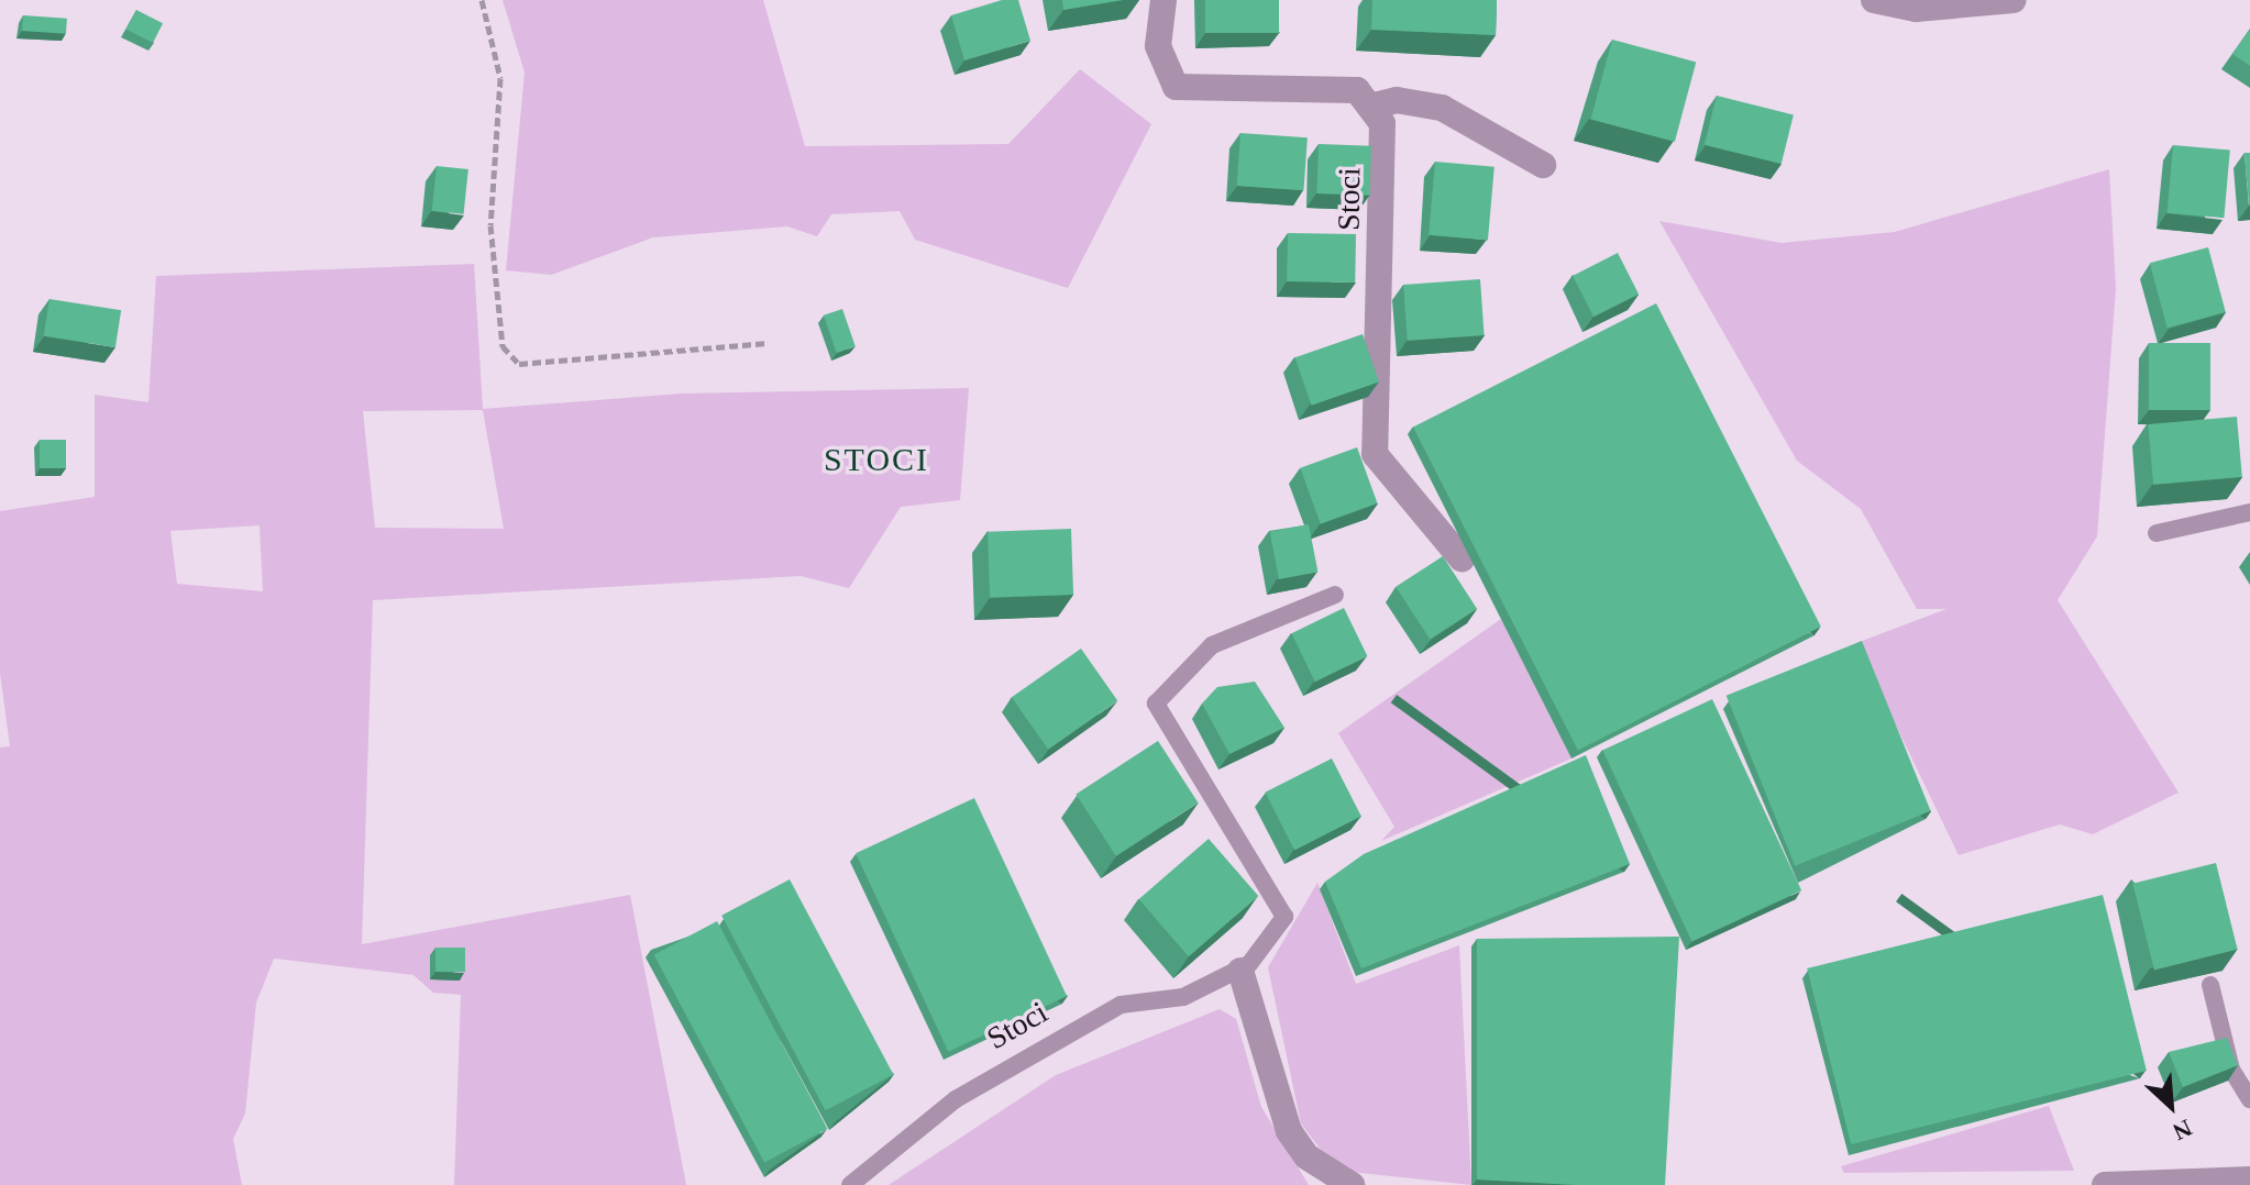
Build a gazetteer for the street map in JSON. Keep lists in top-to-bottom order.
{
  "streets": {
    "street": ["Stoci"]
  },
  "districts": ["STOCI"],
  "north": "bottom right"
}
